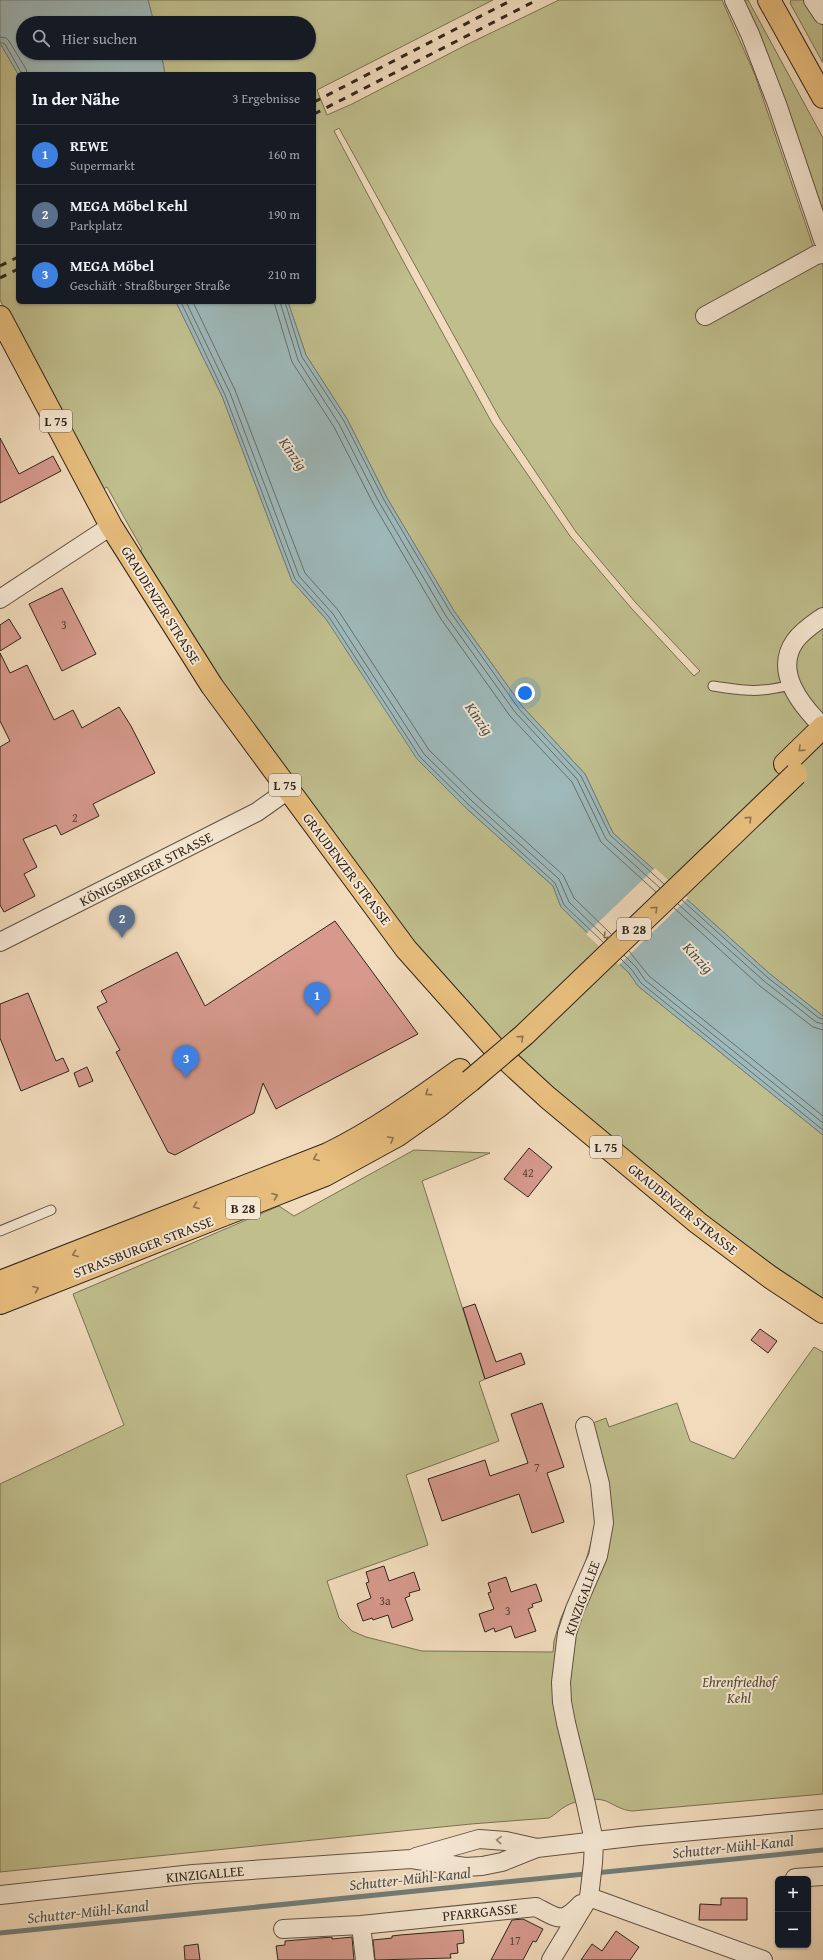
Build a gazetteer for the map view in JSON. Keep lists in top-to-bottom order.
{
  "streets": {
    "main road": [
      "L 75",
      "GRAUDENZER STRASSE",
      "B 28",
      "STRASSBURGER STRASSE"
    ],
    "street": ["KÖNIGSBERGER STRASSE", "KINZIGALLEE", "PFARRGASSE"]
  },
  "crossings": [
    ["GRAUDENZER STRASSE", "KÖNIGSBERGER STRASSE"],
    ["B 28", "STRASSBURGER STRASSE"]
  ],
  "water": ["Kinzig", "Schutter-Mühl-Kanal"],
  "parks": ["Ehrenfriedhof Kehl"],
  "house_numbers": [
    "3",
    "2",
    "42",
    "7",
    "3a",
    "3",
    "17"
  ],
  "page": {
    "search": "Hier suchen",
    "heading": ["In der Nähe", "3 Ergebnisse"],
    "list": [
      {
        "mark": "1",
        "name": "REWE",
        "note": "Supermarkt",
        "value": "160 m"
      },
      {
        "mark": "2",
        "name": "MEGA Möbel Kehl",
        "note": "Parkplatz",
        "value": "190 m"
      },
      {
        "mark": "3",
        "name": "MEGA Möbel",
        "note": "Geschäft · Straßburger Straße",
        "value": "210 m"
      }
    ],
    "pins": ["2", "1", "3"],
    "map_buttons": ["+", "−"]
  }
}
